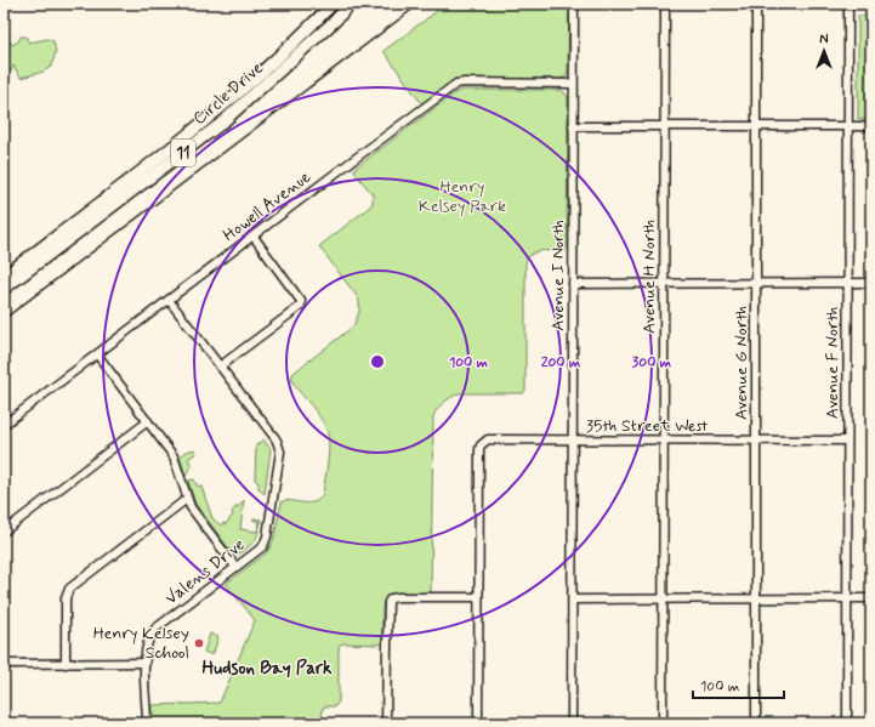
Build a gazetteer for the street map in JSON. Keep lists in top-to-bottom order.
{
  "streets": {
    "highway": ["Circle Drive", "11"],
    "street": [
      "Howell Avenue",
      "Avenue I North",
      "Avenue H North",
      "Avenue G North",
      "Avenue F North",
      "35th Street West",
      "Valens Drive"
    ]
  },
  "crossings": [
    ["Howell Avenue", "Avenue I North"],
    ["Howell Avenue", "Valens Drive"],
    ["Avenue I North", "35th Street West"],
    ["Avenue H North", "35th Street West"],
    ["Avenue G North", "35th Street West"],
    ["Avenue F North", "35th Street West"]
  ],
  "districts": ["Hudson Bay Park"],
  "parks": ["Henry Kelsey Park"],
  "places": ["Henry Kelsey School"],
  "scale_bar": "100 m",
  "north": "top",
  "rings": ["100 m", "200 m", "300 m"]
}
